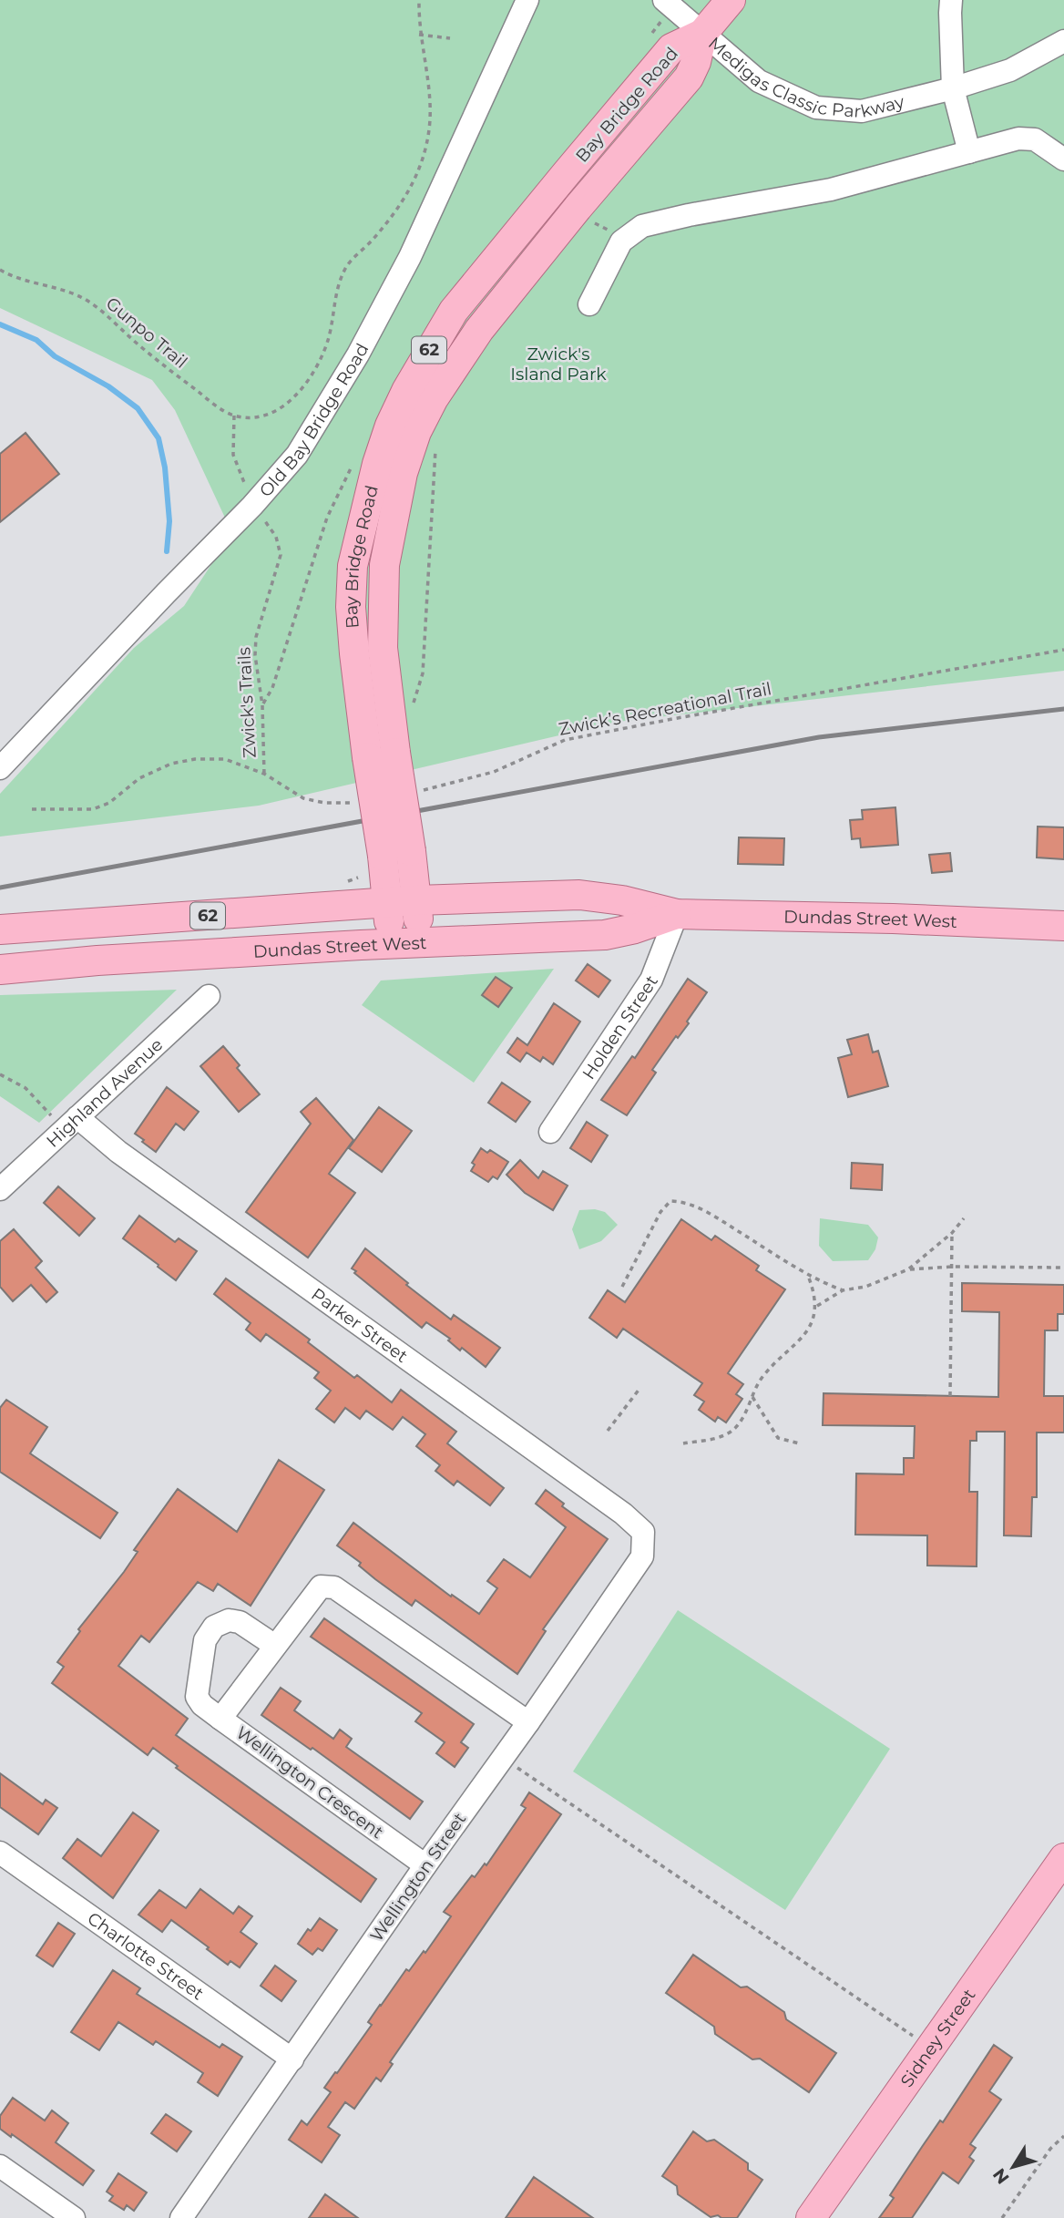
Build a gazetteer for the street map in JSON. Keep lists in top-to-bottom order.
{
  "streets": {
    "main road": [
      "Bay Bridge Road",
      "62",
      "Dundas Street West",
      "Sidney Street"
    ],
    "street": [
      "Medigas Classic Parkway",
      "Old Bay Bridge Road",
      "Holden Street",
      "Highland Avenue",
      "Parker Street",
      "Wellington Crescent",
      "Wellington Street",
      "Charlotte Street"
    ],
    "path": ["Gunpo Trail", "Zwick's Trails", "Zwick’s Recreational Trail"]
  },
  "crossings": [
    ["Medigas Classic Parkway", "Bay Bridge Road"],
    ["Medigas Classic Parkway", "62"],
    ["Bay Bridge Road", "62"],
    ["Bay Bridge Road", "Dundas Street West"],
    ["Gunpo Trail", "Zwick's Trails"],
    ["Old Bay Bridge Road", "Zwick's Trails"],
    ["Dundas Street West", "Holden Street"],
    ["Highland Avenue", "Parker Street"],
    ["Parker Street", "Wellington Street"],
    ["Wellington Crescent", "Wellington Street"],
    ["Wellington Street", "Charlotte Street"]
  ],
  "parks": ["Zwick's Island Park"],
  "north": "bottom left"
}
